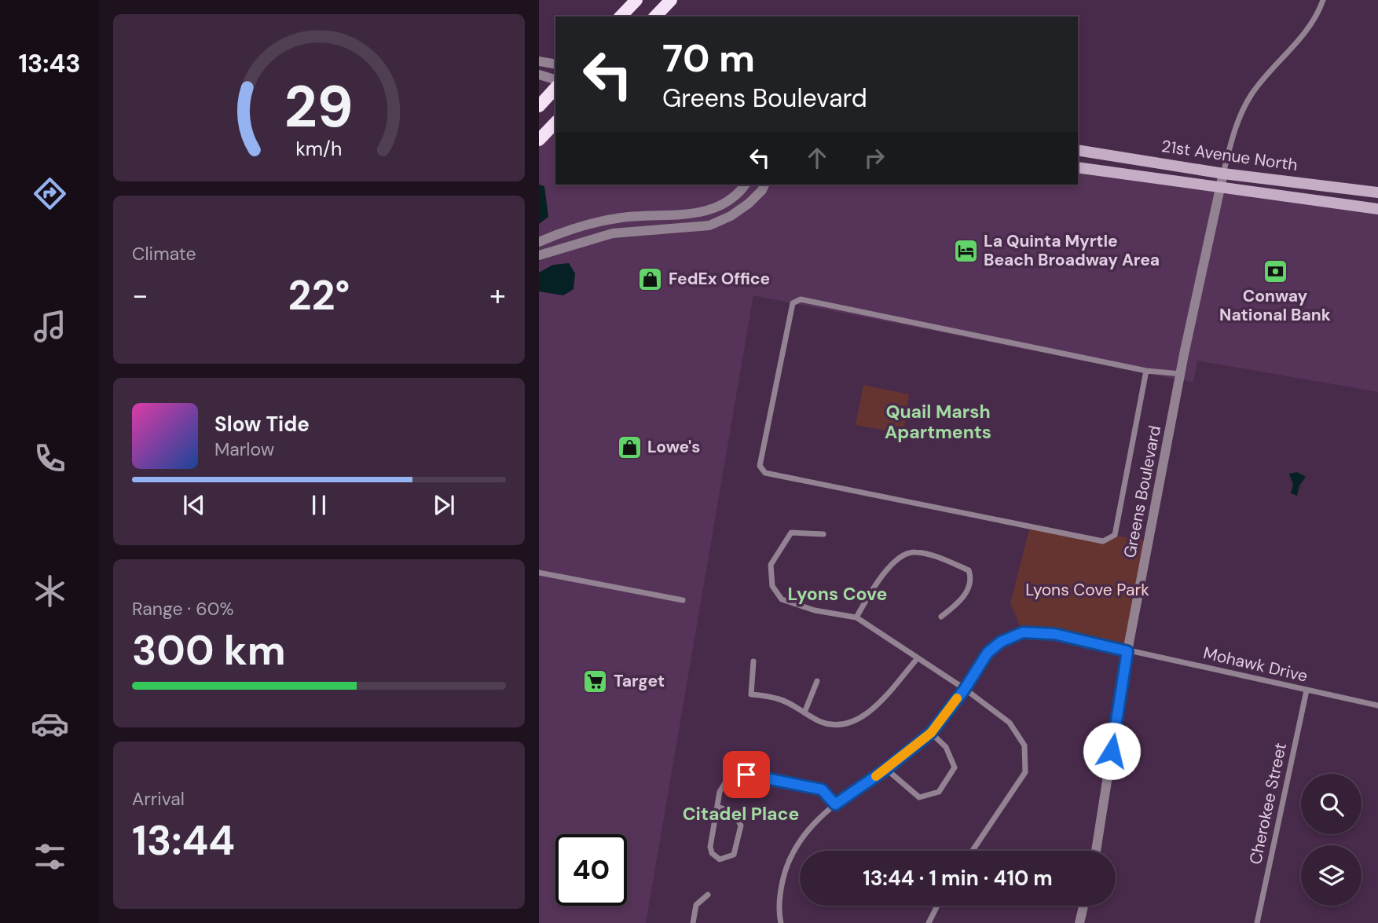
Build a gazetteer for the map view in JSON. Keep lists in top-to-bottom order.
{
  "streets": {
    "main road": ["21st Avenue North"],
    "street": ["Greens Boulevard", "Mohawk Drive", "Cherokee Street"]
  },
  "crossings": [
    ["21st Avenue North", "Greens Boulevard"],
    ["Greens Boulevard", "Mohawk Drive"],
    ["Mohawk Drive", "Cherokee Street"]
  ],
  "districts": ["Quail Marsh Apartments", "Lyons Cove", "Citadel Place"],
  "parks": ["Lyons Cove Park"],
  "places": {
    "hotel": ["La Quinta Myrtle Beach Broadway Area"],
    "bank": ["Conway National Bank"],
    "shop": ["FedEx Office", "Lowe's"],
    "supermarket": ["Target"]
  },
  "page": {
    "tabs": "13:43",
    "turn": ["70 m", "Greens Boulevard"],
    "tile": [
      "Climate",
      ["Range · 60%", "300 km"],
      ["Arrival", "13:44"]
    ],
    "heat": ["−", "22°", "+"],
    "song": ["Slow Tide", "Marlow"],
    "limit": "40",
    "trip": "13:44 · 1 min · 410 m",
    "gauge": ["29", "km/h"]
  }
}
